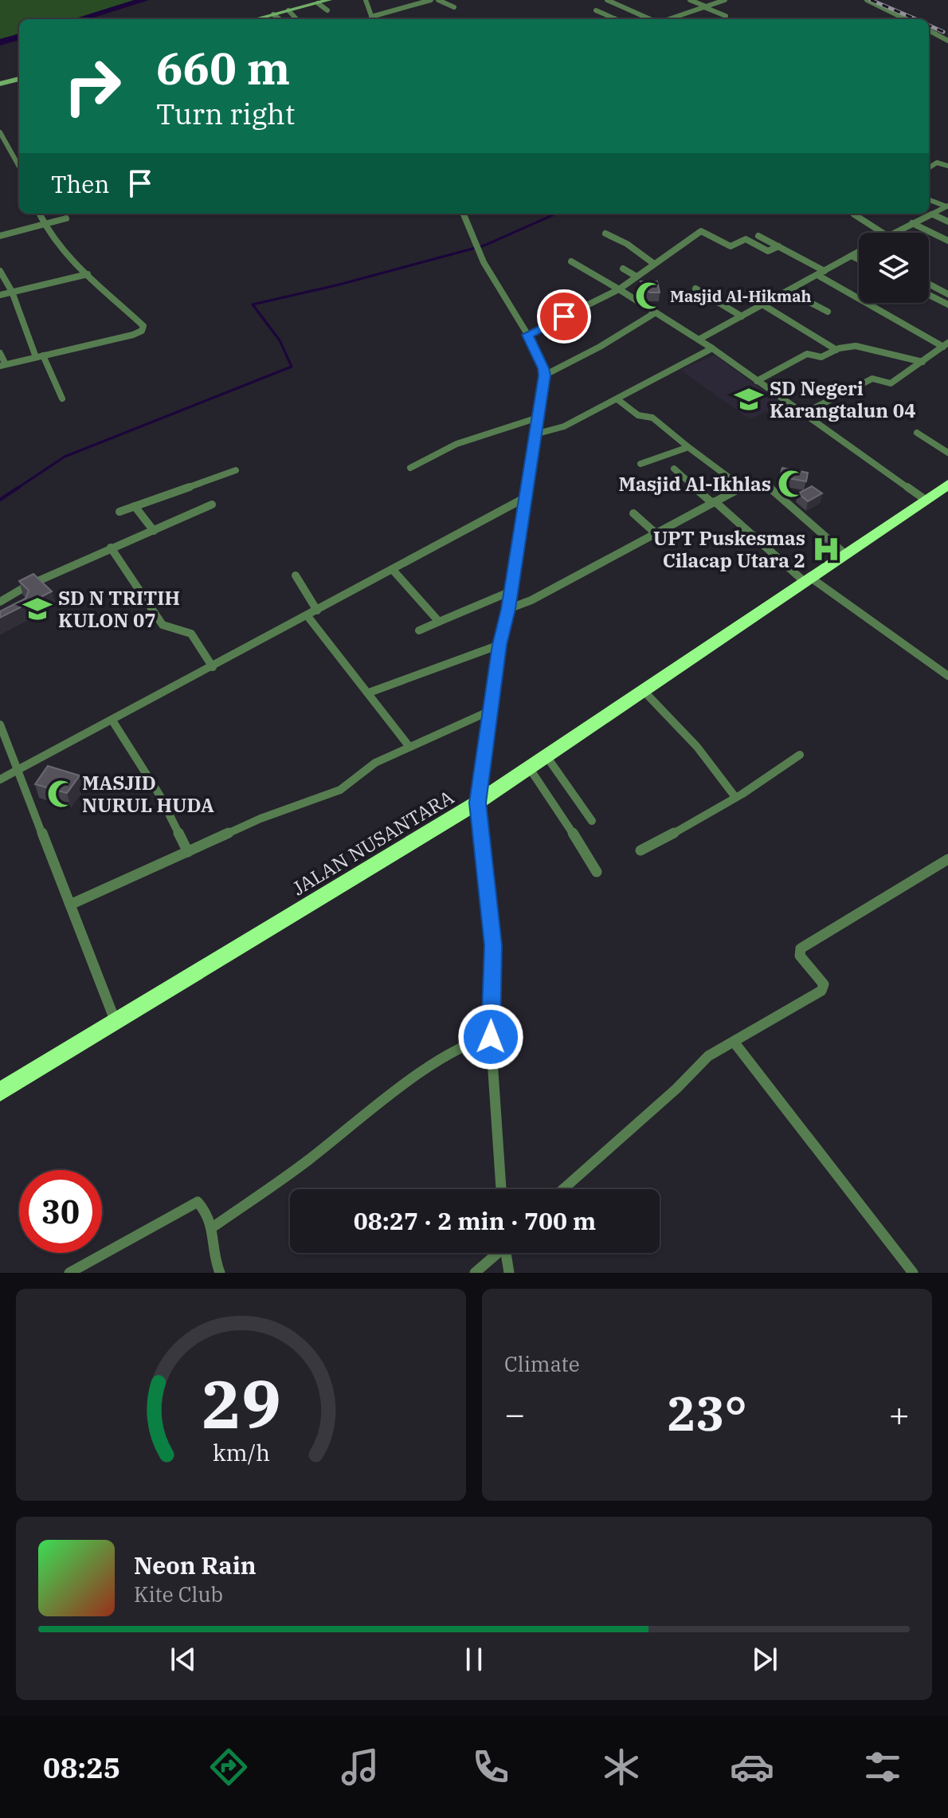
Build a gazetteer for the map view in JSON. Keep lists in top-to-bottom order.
{
  "streets": {
    "highway": ["JALAN NUSANTARA"]
  },
  "places": {
    "mosque": ["Masjid Al-Hikmah", "Masjid Al-Ikhlas", "MASJID NURUL HUDA"],
    "school or university": ["SD Negeri Karangtalun 04", "SD N TRITIH KULON 07"],
    "hospital": ["UPT Puskesmas Cilacap Utara 2"]
  },
  "page": {
    "turn": ["660 m", "Turn right"],
    "then": "Then",
    "limit": "30",
    "trip": "08:27 · 2 min · 700 m",
    "tile": "Climate",
    "heat": ["−", "23°", "+"],
    "song": ["Neon Rain", "Kite Club"],
    "tabs": "08:25",
    "gauge": ["29", "km/h"]
  }
}
